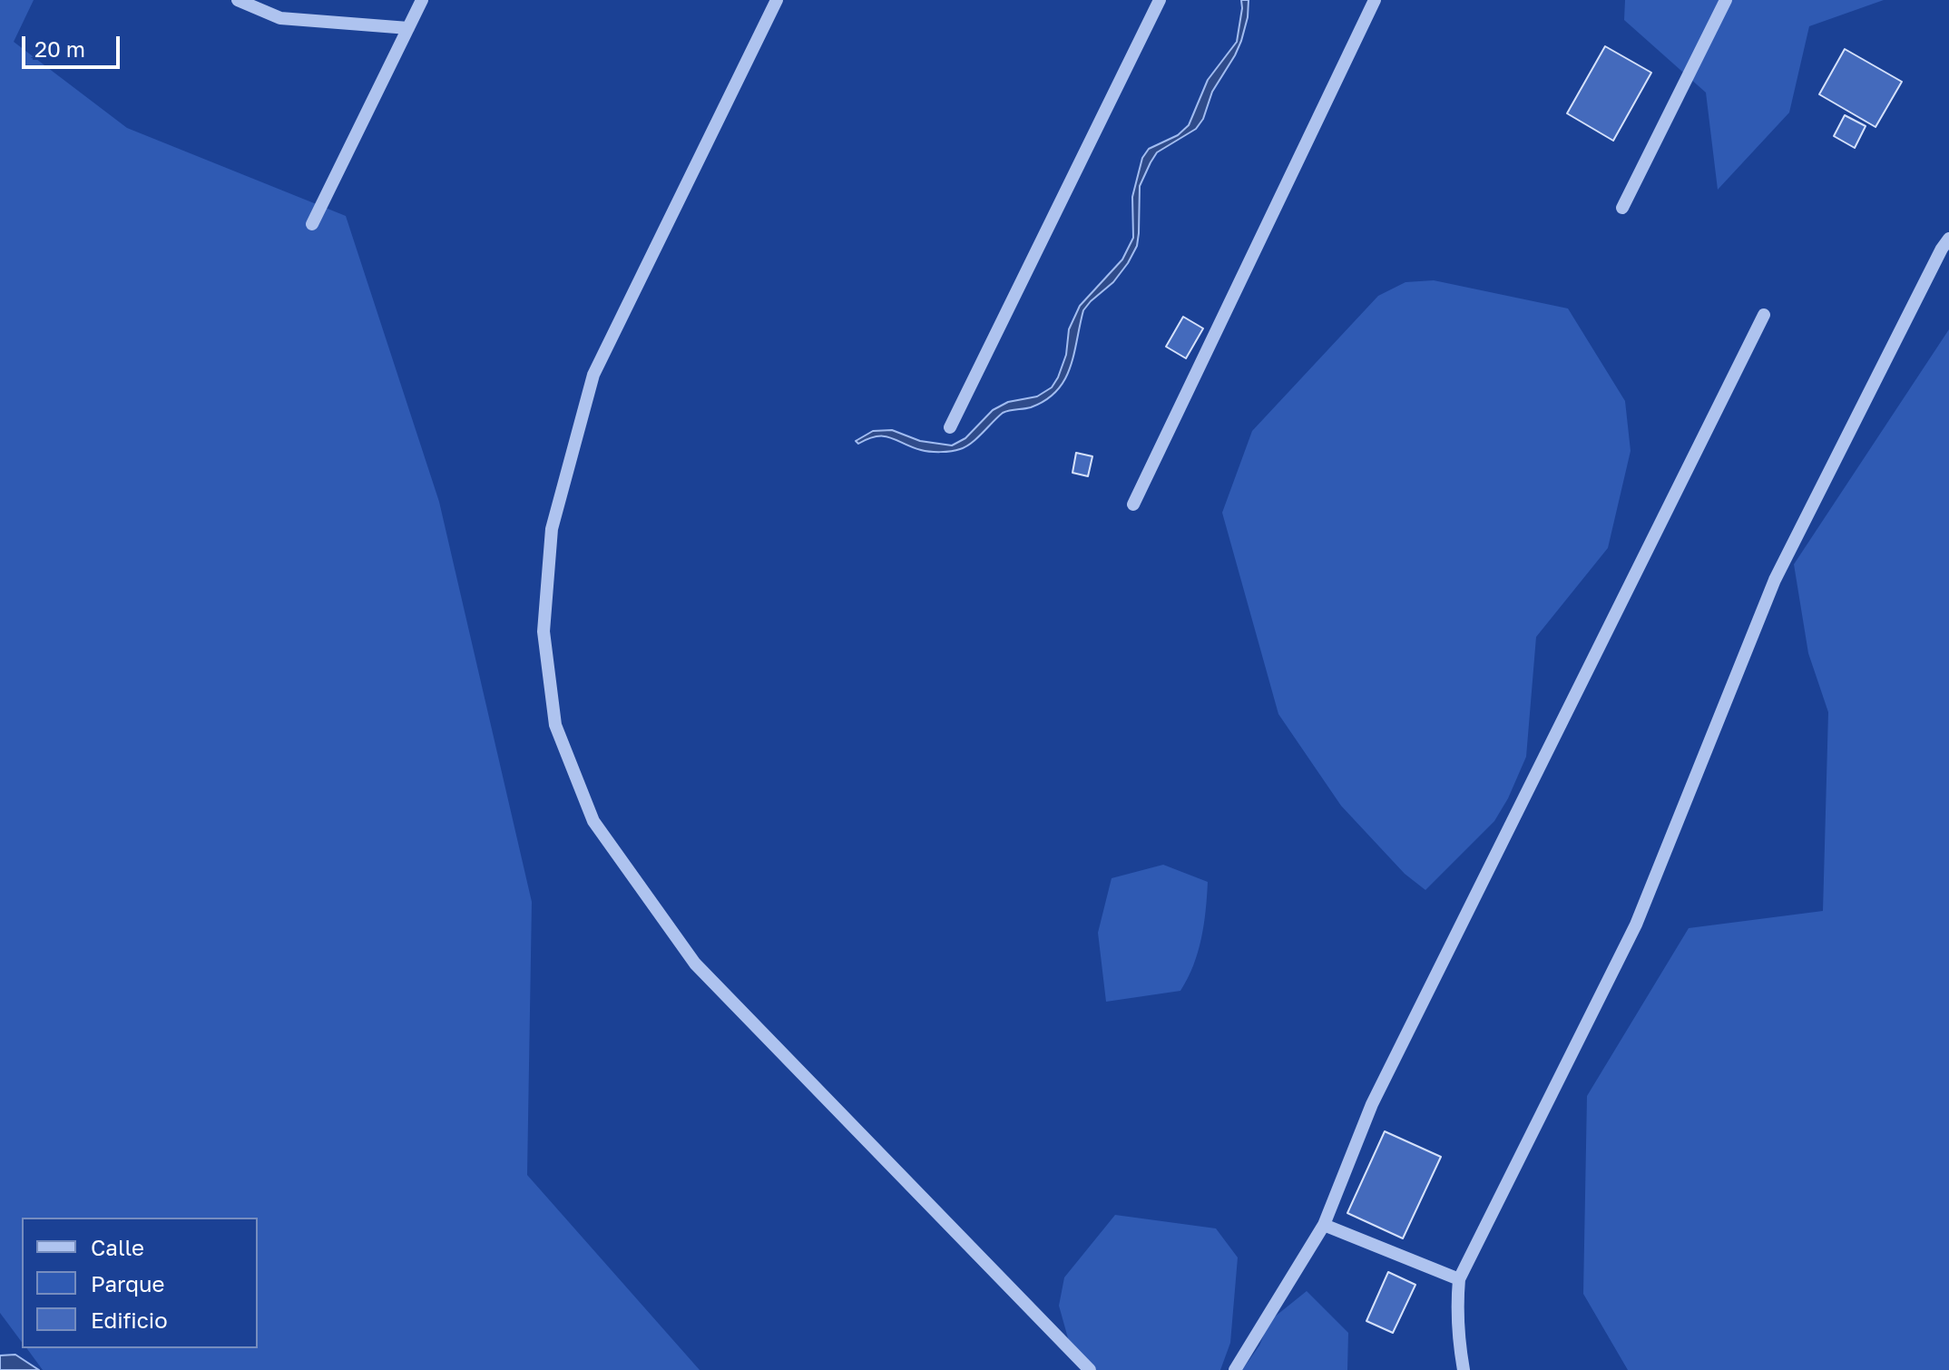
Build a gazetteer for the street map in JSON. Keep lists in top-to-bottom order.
{
  "legend": ["Calle", "Parque", "Edificio"],
  "scale_bar": "20 m"
}
